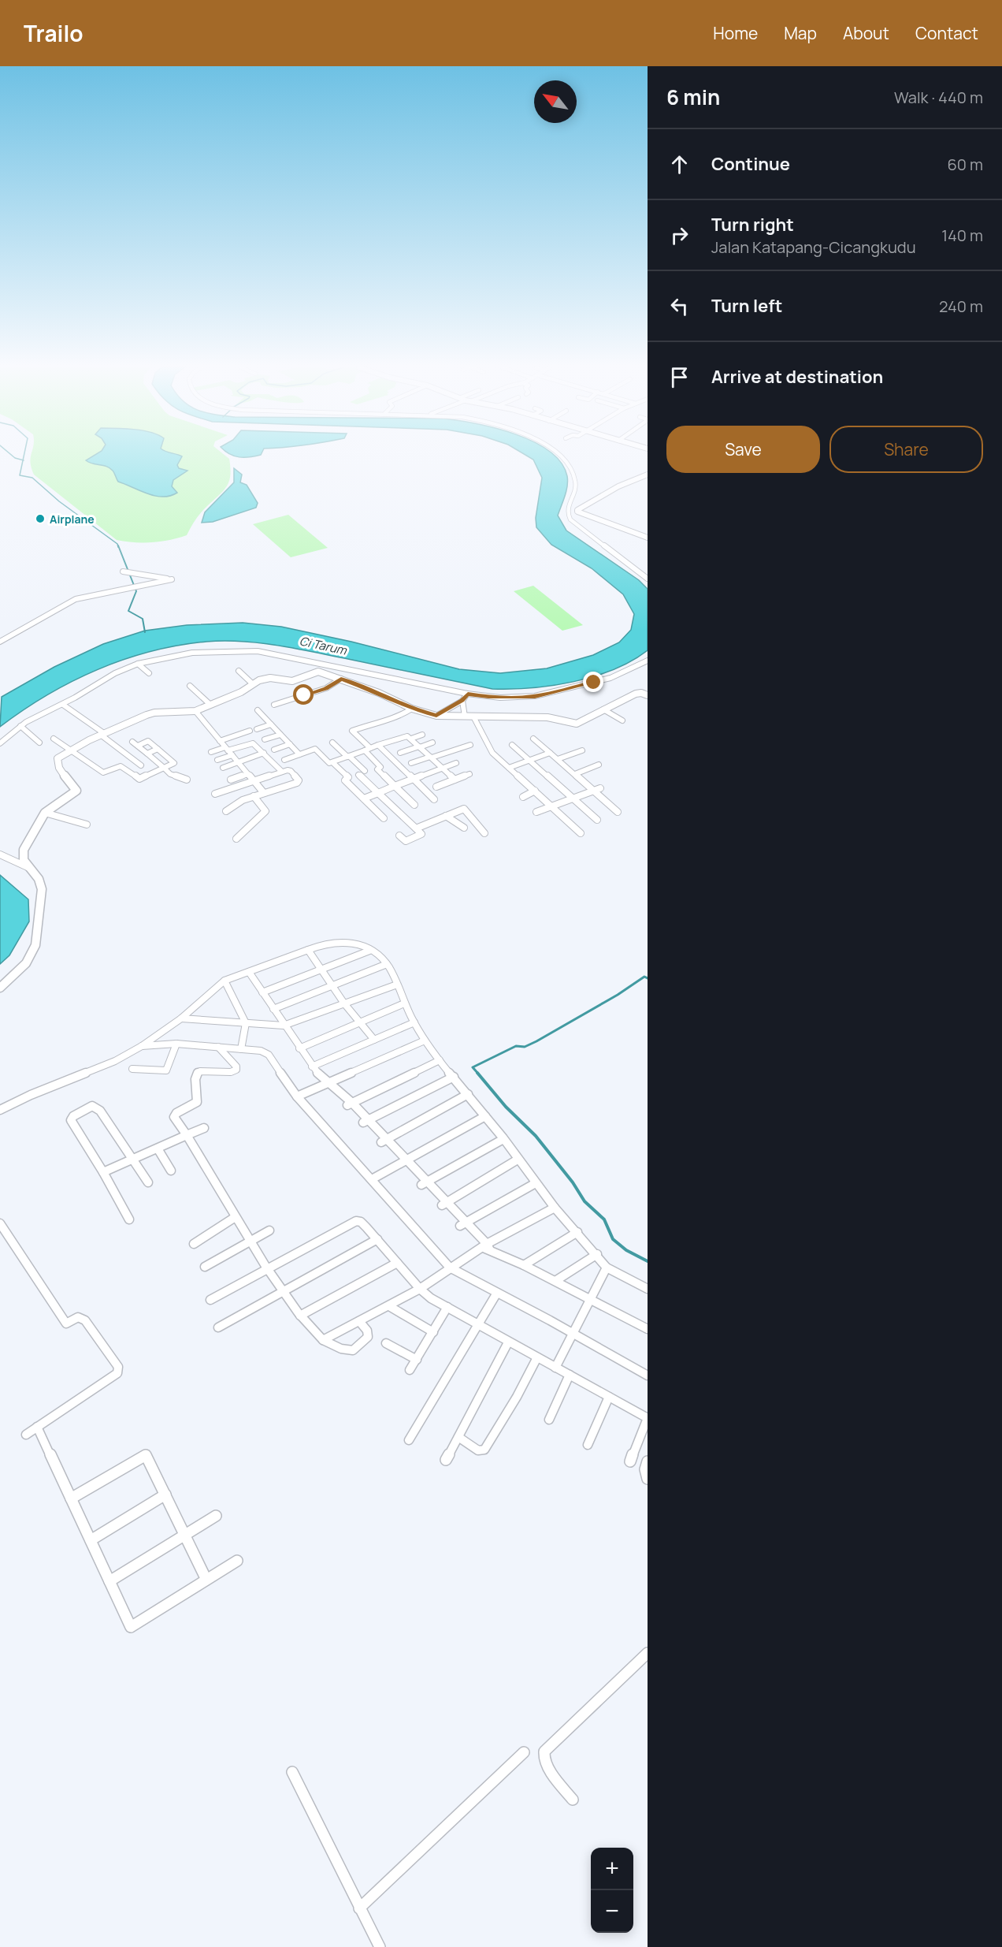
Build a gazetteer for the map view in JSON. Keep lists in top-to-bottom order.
{
  "water": ["Ci Tarum"],
  "places": ["Airplane"],
  "north": "top left",
  "page": {
    "header": "Trailo",
    "nav": [
      "Home",
      "Map",
      "About",
      "Contact"
    ],
    "heading": ["6 min", "Walk · 440 m"],
    "list": [
      ["Continue", "60 m"],
      ["Turn right", "Jalan Katapang-Cicangkudu", "140 m"],
      ["Turn left", "240 m"],
      "Arrive at destination"
    ],
    "buttons": ["Save", "Share"],
    "map_buttons": ["+", "−"]
  }
}
